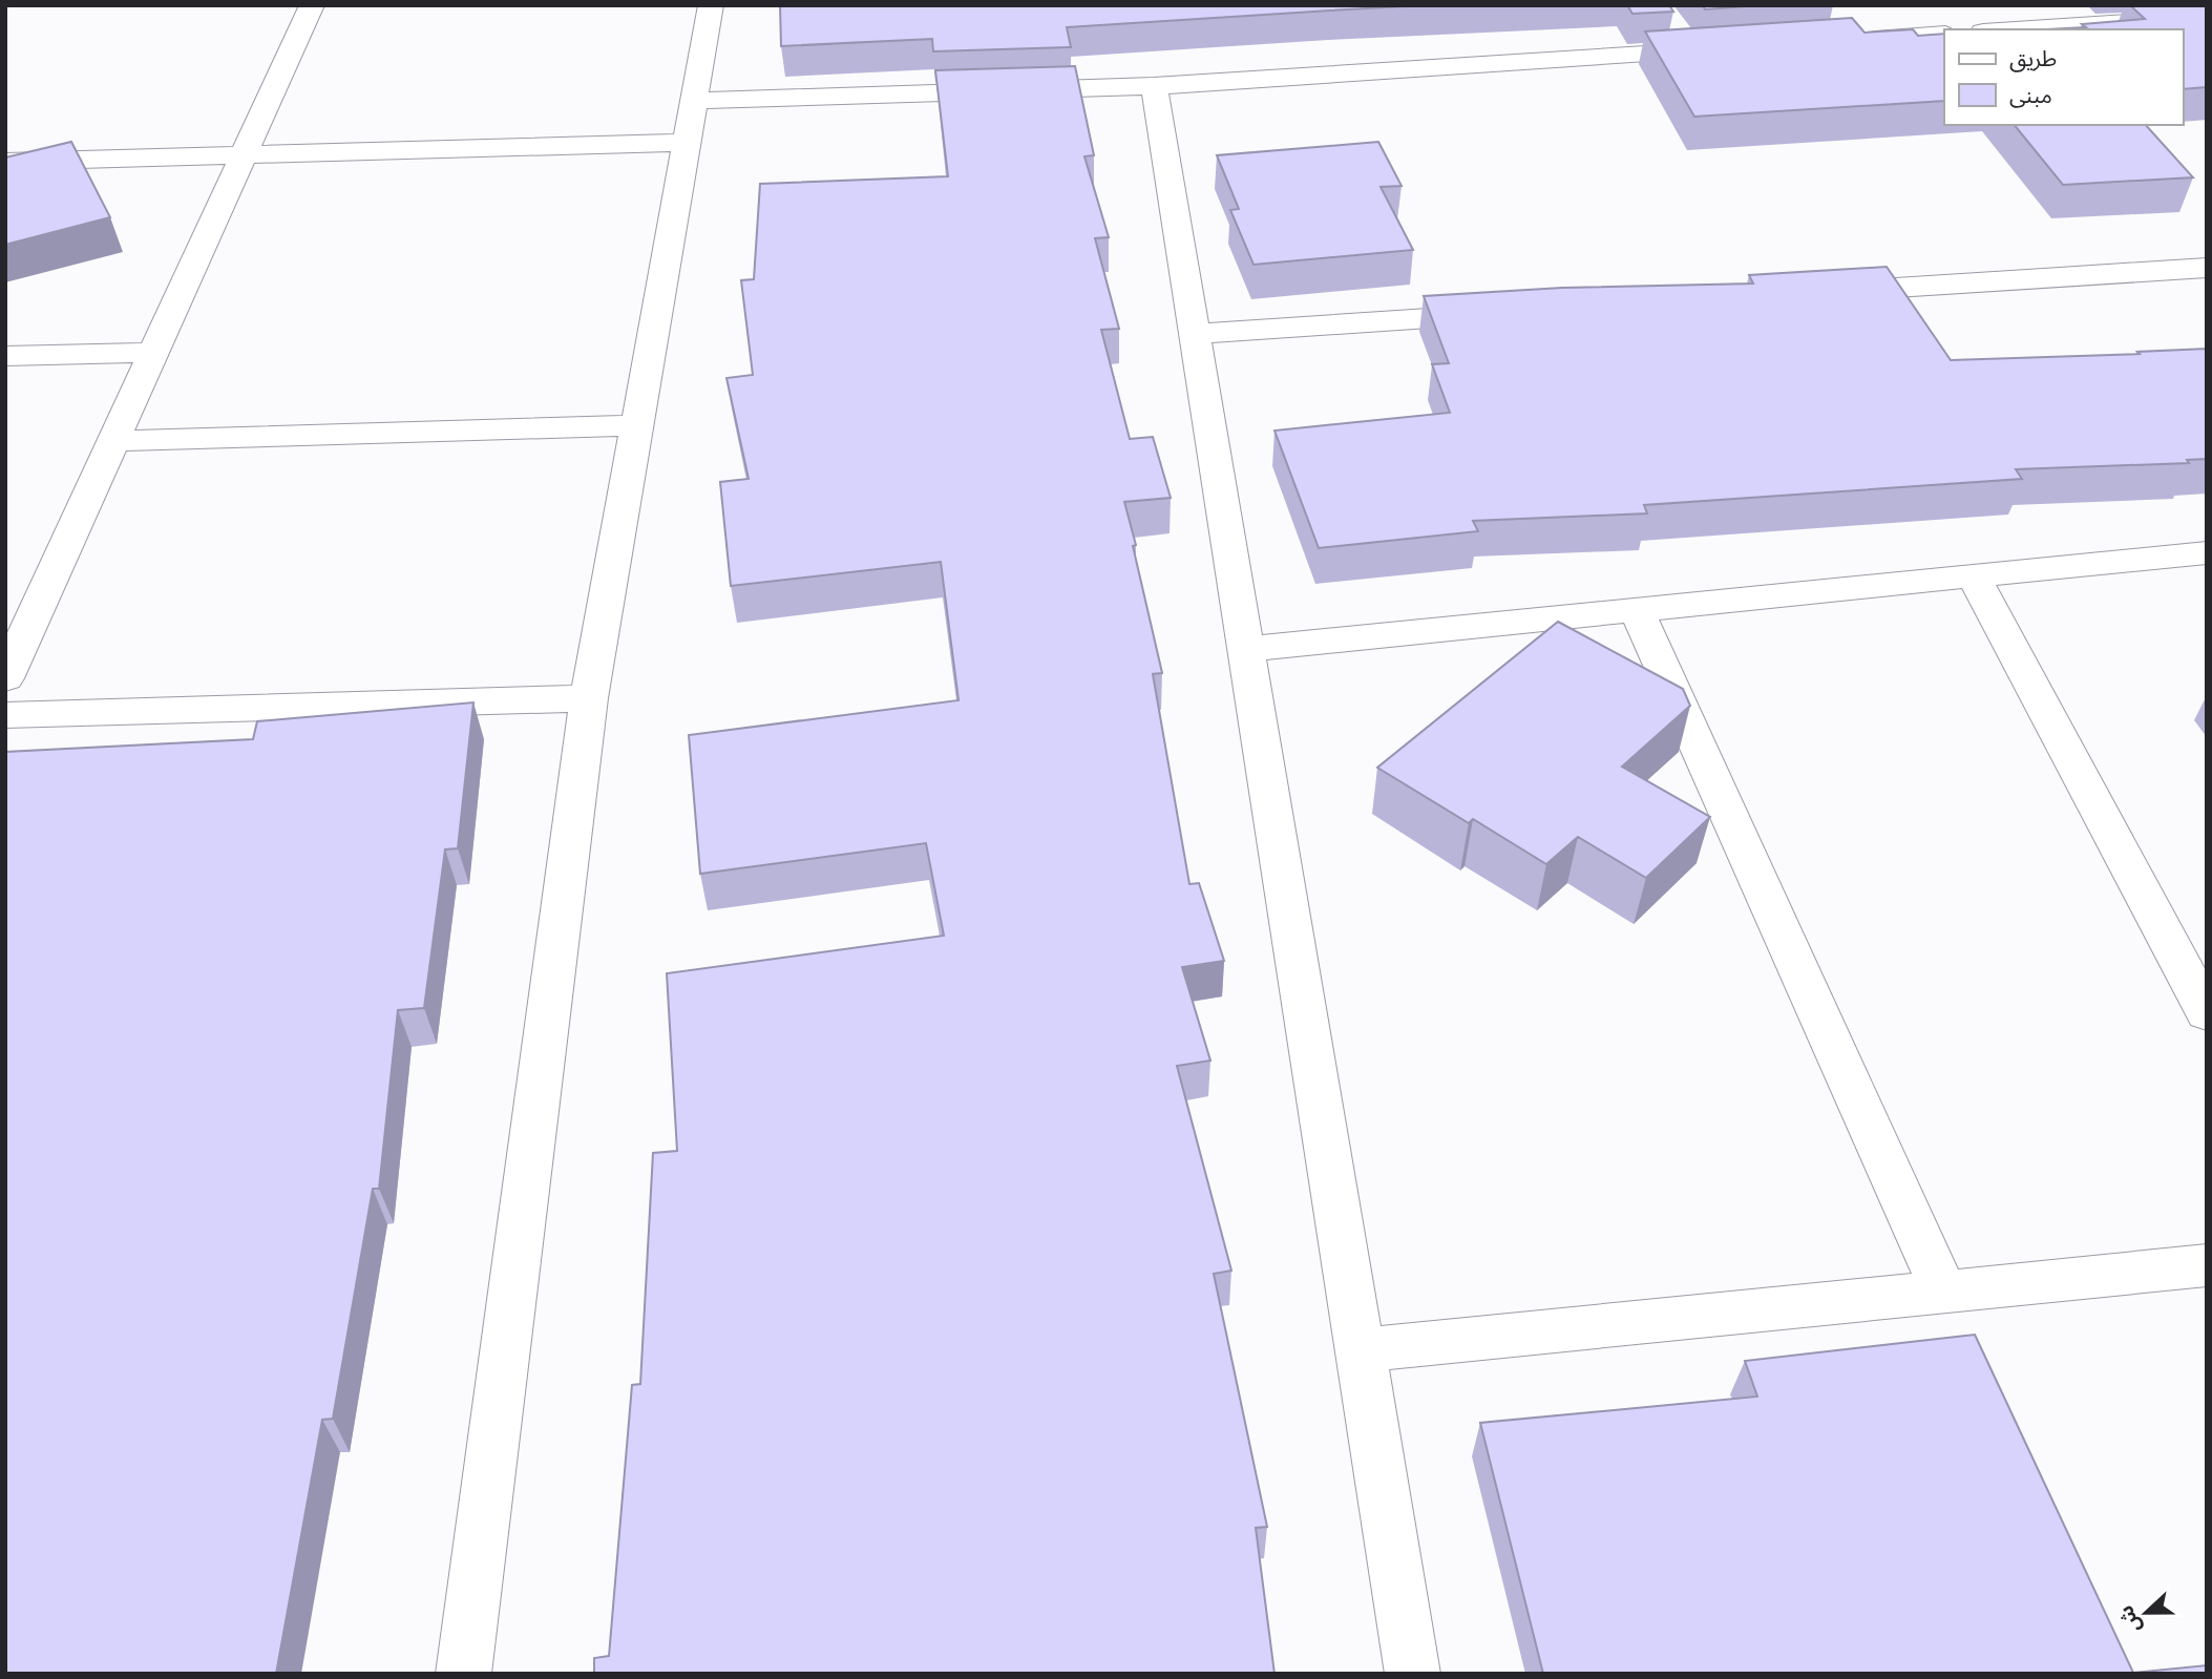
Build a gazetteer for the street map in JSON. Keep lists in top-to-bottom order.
{
  "legend": ["طريق", "مبنى"],
  "north": "left"
}
